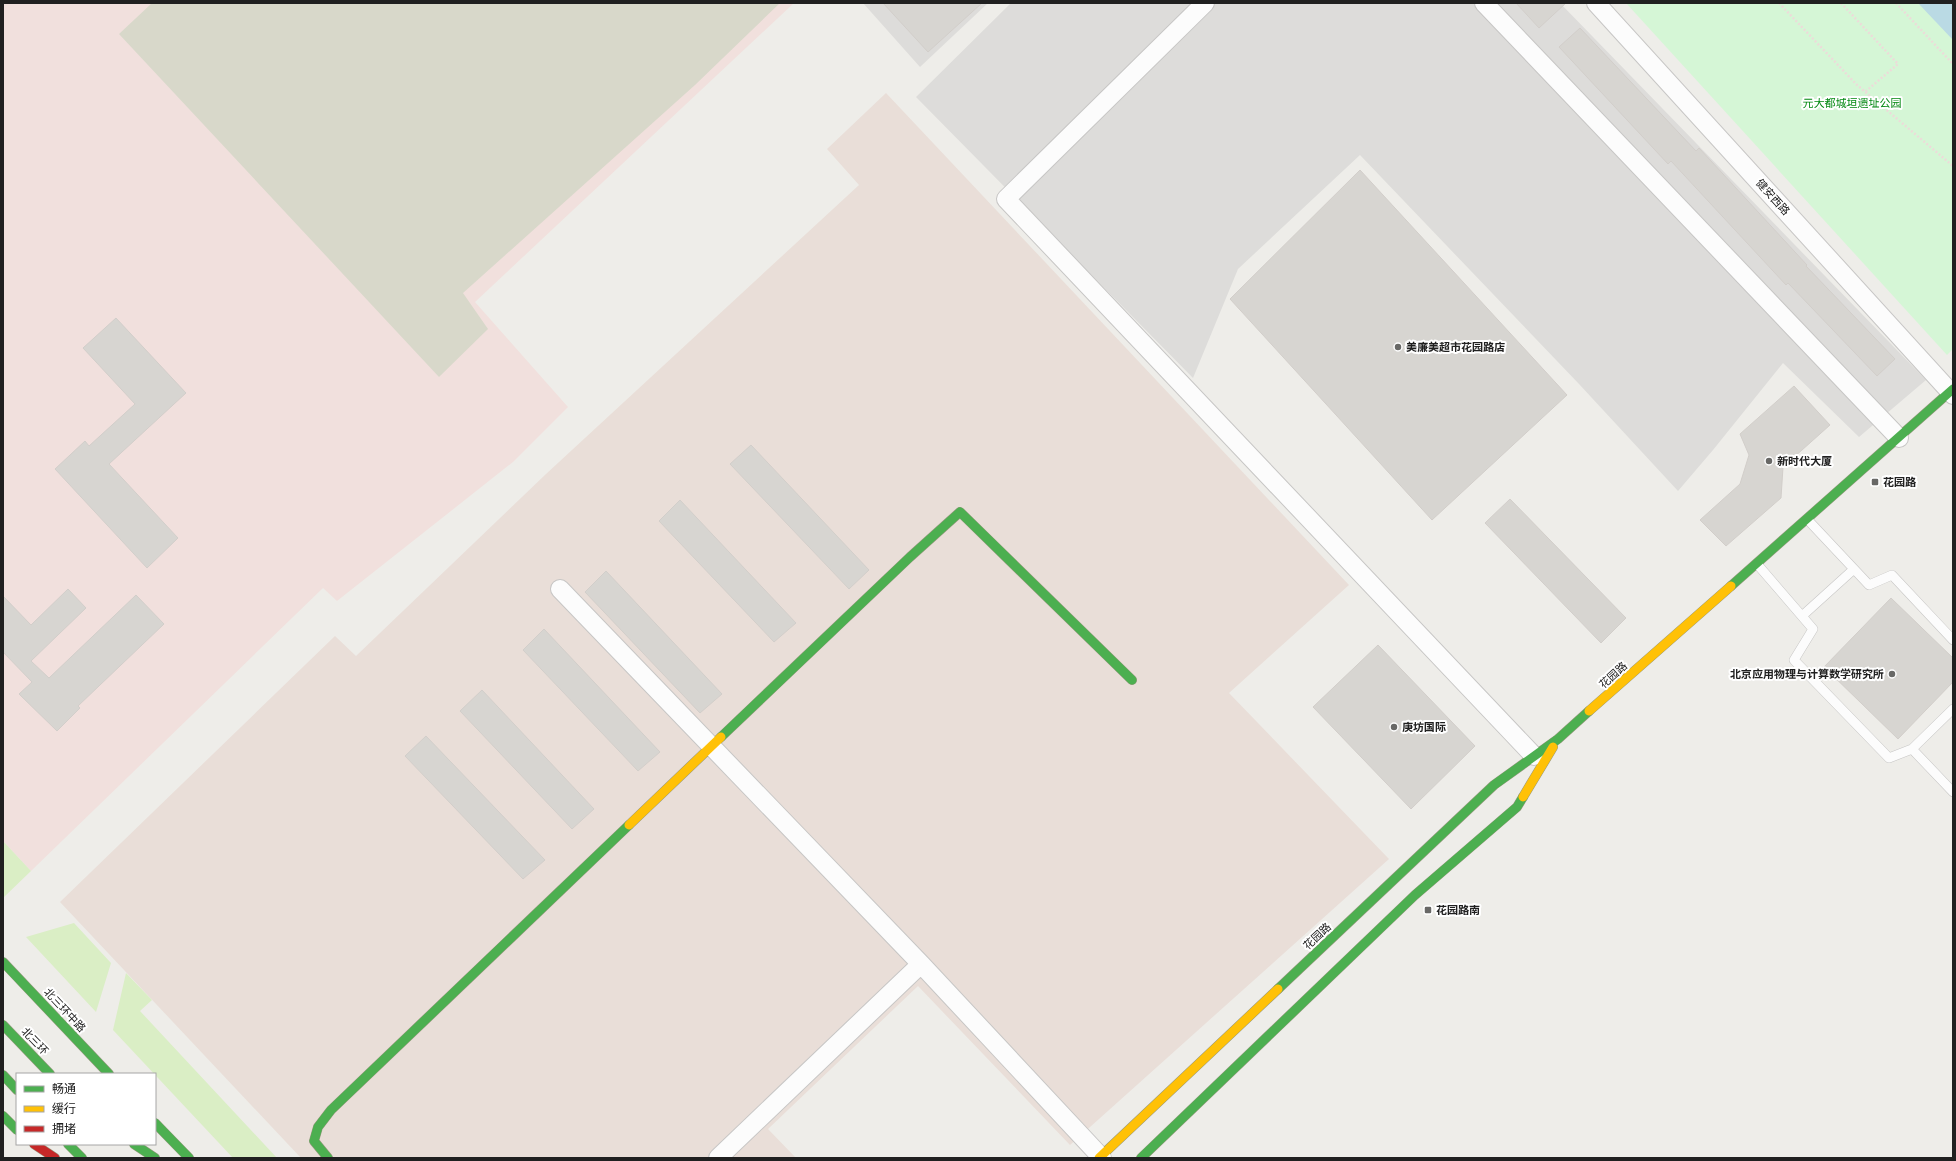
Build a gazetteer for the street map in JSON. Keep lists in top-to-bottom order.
{
  "streets": {
    "main road": ["花园路", "北三环中路", "北三环"],
    "street": ["健安西路"]
  },
  "crossings": [
    ["健安西路", "花园路"]
  ],
  "parks": ["元大都城垣遗址公园"],
  "places": {
    "other": [
      "美廉美超市花园路店",
      "新时代大厦",
      "北京应用物理与计算数学研究所",
      "庚坊国际"
    ],
    "transit": ["花园路", "花园路南"]
  },
  "legend": ["畅通", "缓行", "拥堵"]
}
